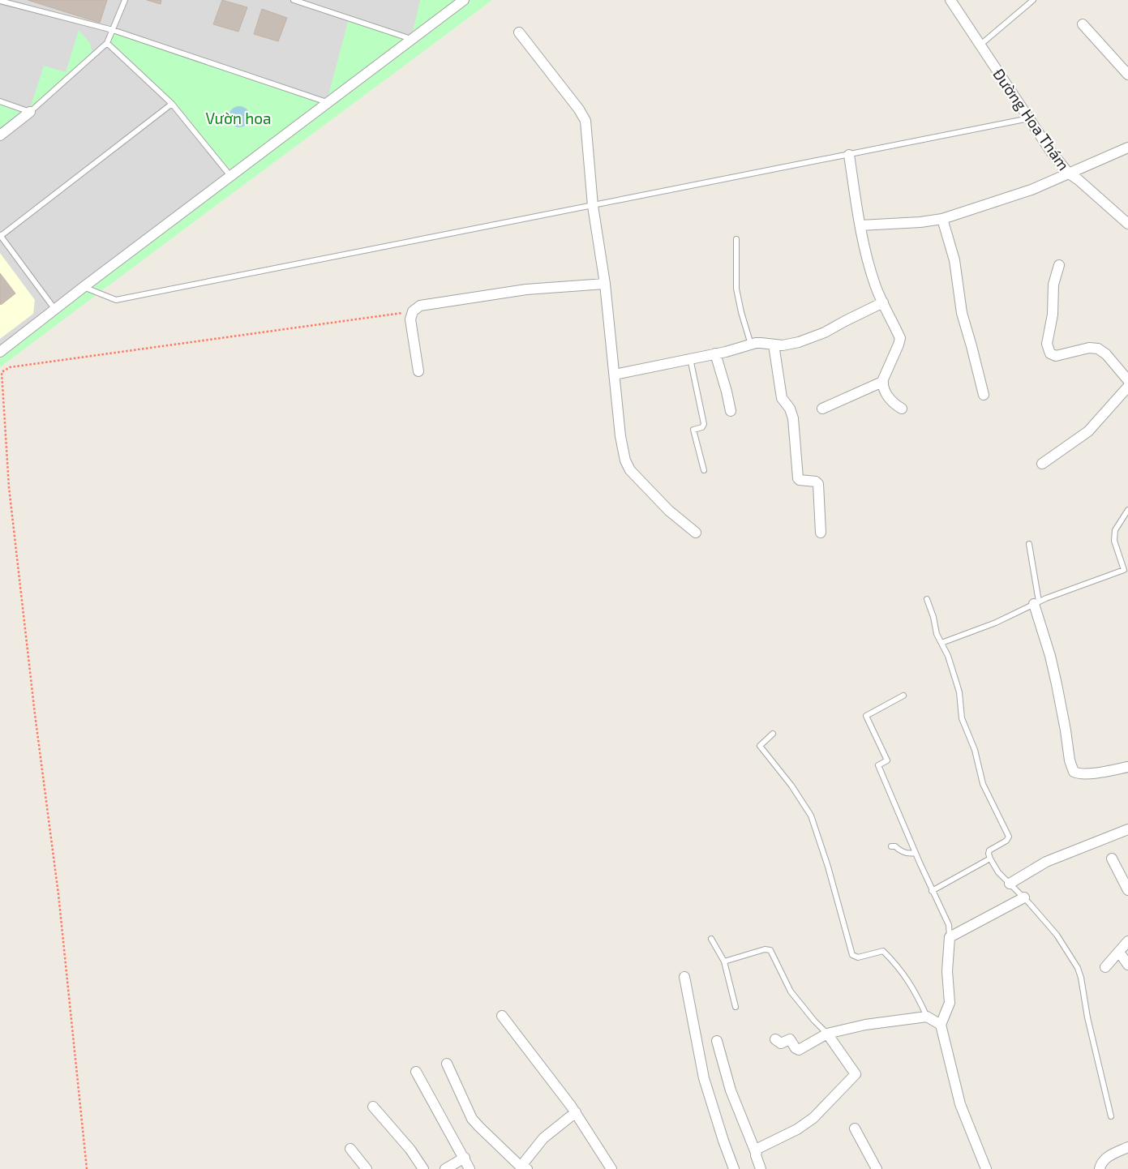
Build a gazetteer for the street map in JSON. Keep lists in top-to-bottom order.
{
  "streets": {
    "street": ["Đường Hoa Thám"]
  },
  "parks": ["Vườn hoa"]
}
